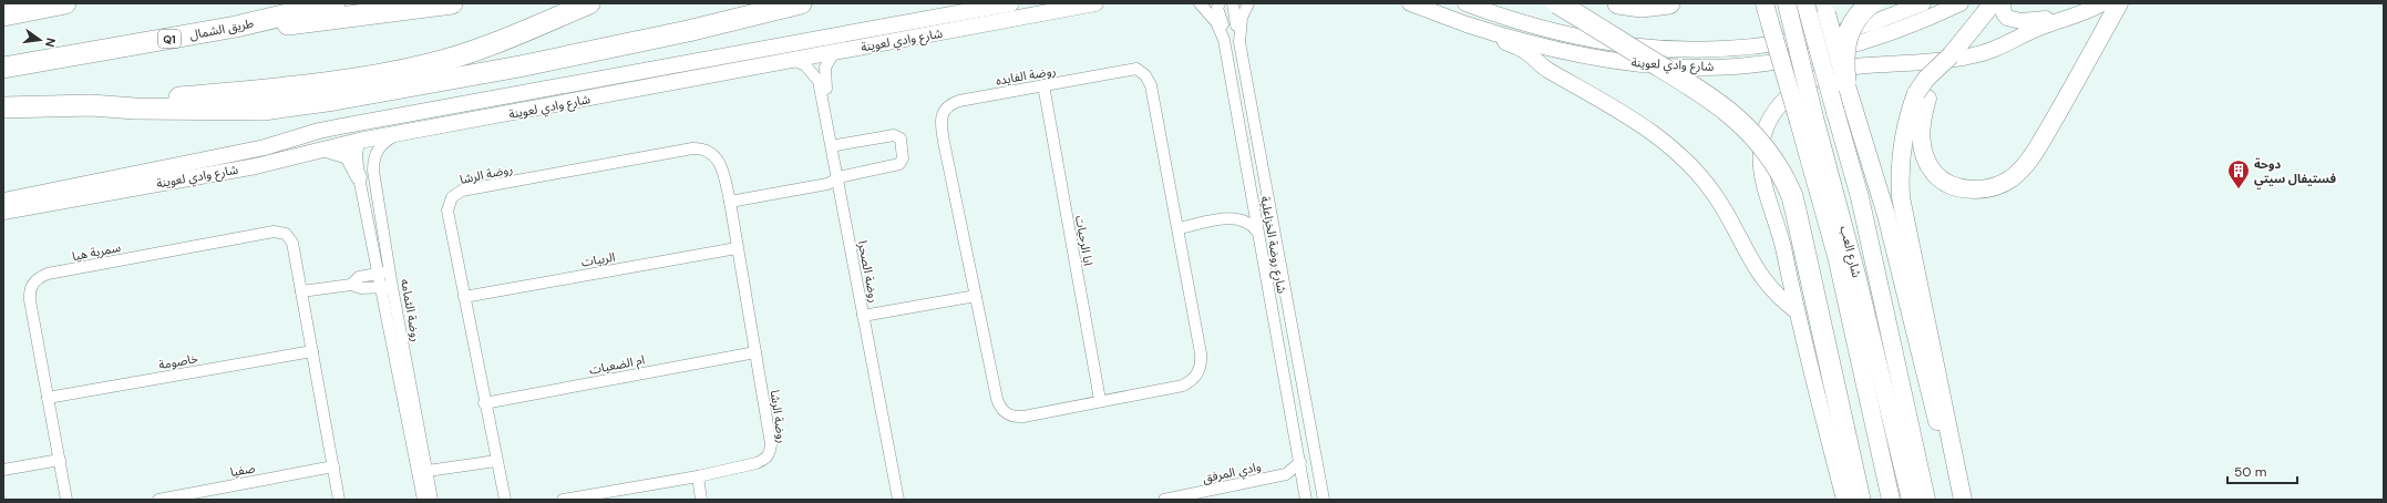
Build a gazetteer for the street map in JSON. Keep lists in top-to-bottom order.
{
  "streets": {
    "highway": ["طريق الشمال", "Q1"],
    "main road": ["شارع وادي لعوينة", "شارع العب"],
    "street": [
      "روضة الفايده",
      "روضة الرشا",
      "ابا الرحيات",
      "شارع روضة الخزاعلية",
      "سمرية هيا",
      "الربيات",
      "روضة الصحرا",
      "روضة الثمامه",
      "خاصومة",
      "ام الضعيات",
      "صفيا",
      "وادي المرفق"
    ]
  },
  "crossings": [
    ["شارع وادي لعوينة", "روضة الصحرا"],
    ["شارع وادي لعوينة", "روضة الثمامه"],
    ["روضة الفايده", "ابا الرحيات"],
    ["روضة الرشا", "الربيات"],
    ["روضة الرشا", "ام الضعيات"],
    ["شارع روضة الخزاعلية", "وادي المرفق"],
    ["سمرية هيا", "خاصومة"],
    ["سمرية هيا", "صفيا"]
  ],
  "places": {
    "building": ["دوحة فستيفال سيتي"]
  },
  "scale_bar": "50 m",
  "north": "right"
}
